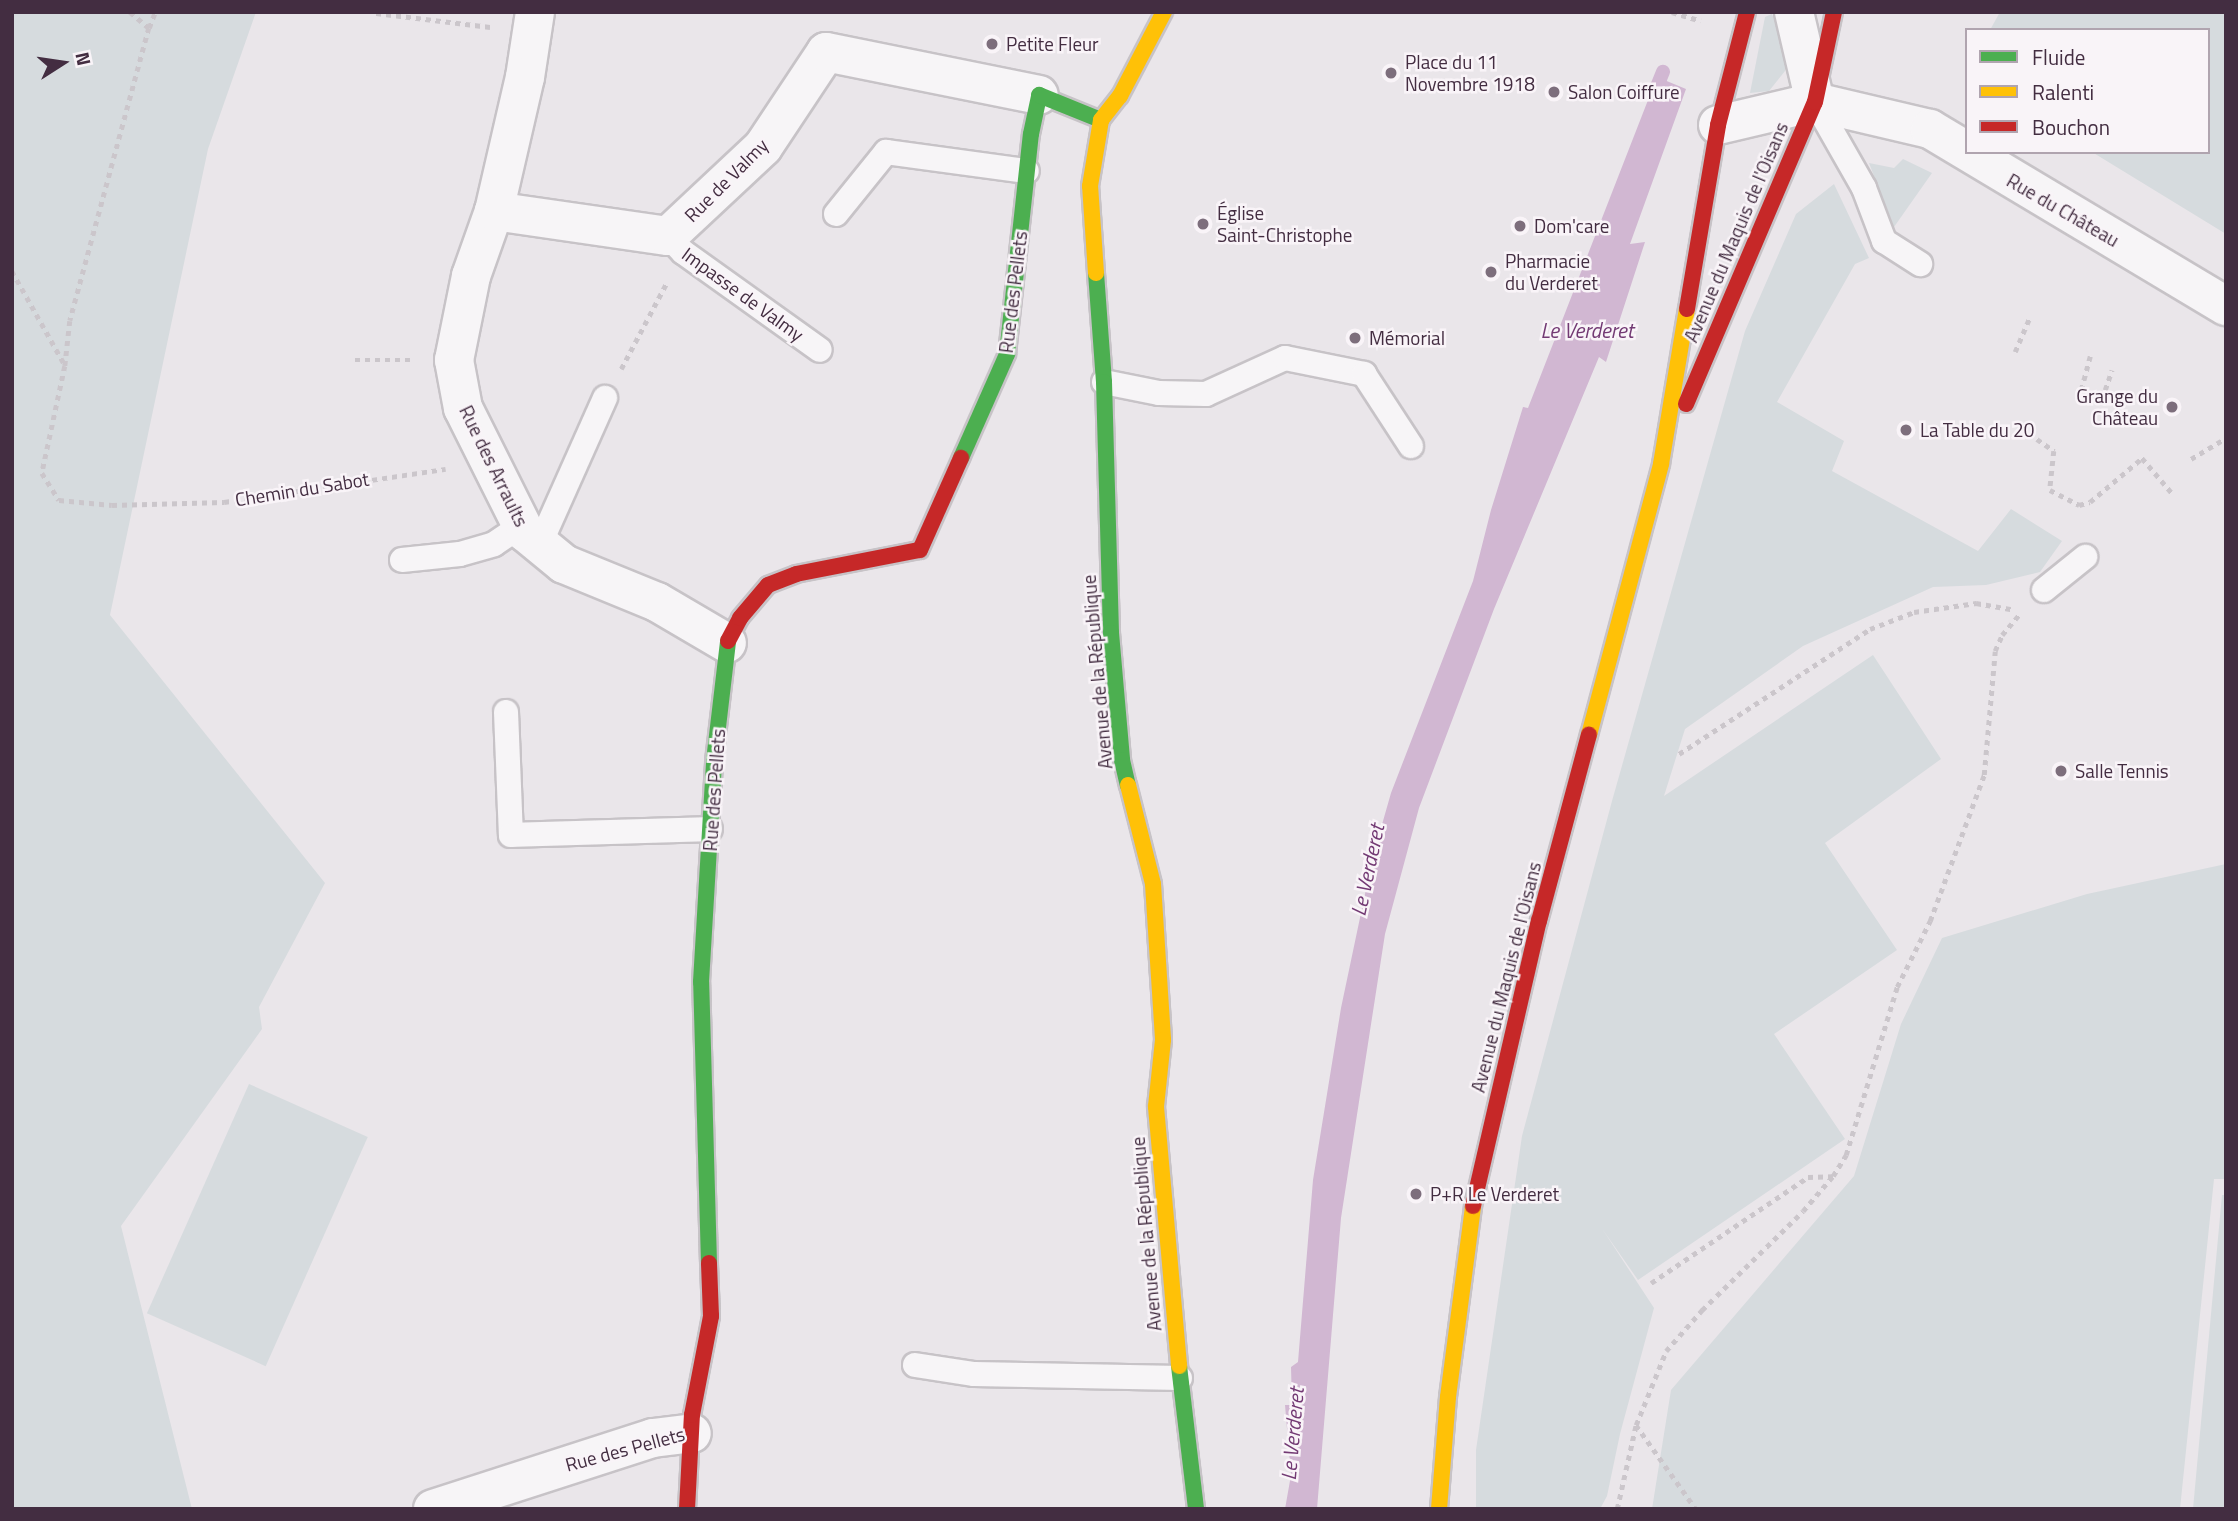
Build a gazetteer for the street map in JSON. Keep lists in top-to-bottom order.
{
  "streets": {
    "street": [
      "Rue de Valmy",
      "Rue du Château",
      "Avenue du Maquis de l'Oisans",
      "Rue des Pellets",
      "Rue des Arraults",
      "Avenue de la République"
    ],
    "lane": ["Impasse de Valmy"],
    "path": ["Chemin du Sabot"]
  },
  "crossings": [
    ["Rue de Valmy", "Rue des Pellets"],
    ["Rue de Valmy", "Impasse de Valmy"],
    ["Rue de Valmy", "Rue des Arraults"],
    ["Rue du Château", "Avenue du Maquis de l'Oisans"],
    ["Rue des Pellets", "Rue des Arraults"],
    ["Rue des Arraults", "Chemin du Sabot"]
  ],
  "water": ["Le Verderet"],
  "places": [
    "Petite Fleur",
    "Place du 11 Novembre 1918",
    "Salon Coiffure",
    "Église Saint-Christophe",
    "Dom'care",
    "Pharmacie du Verderet",
    "Mémorial",
    "Grange du Château",
    "La Table du 20",
    "Salle Tennis",
    "P+R Le Verderet"
  ],
  "legend": ["Fluide", "Ralenti", "Bouchon"],
  "north": "right"
}
